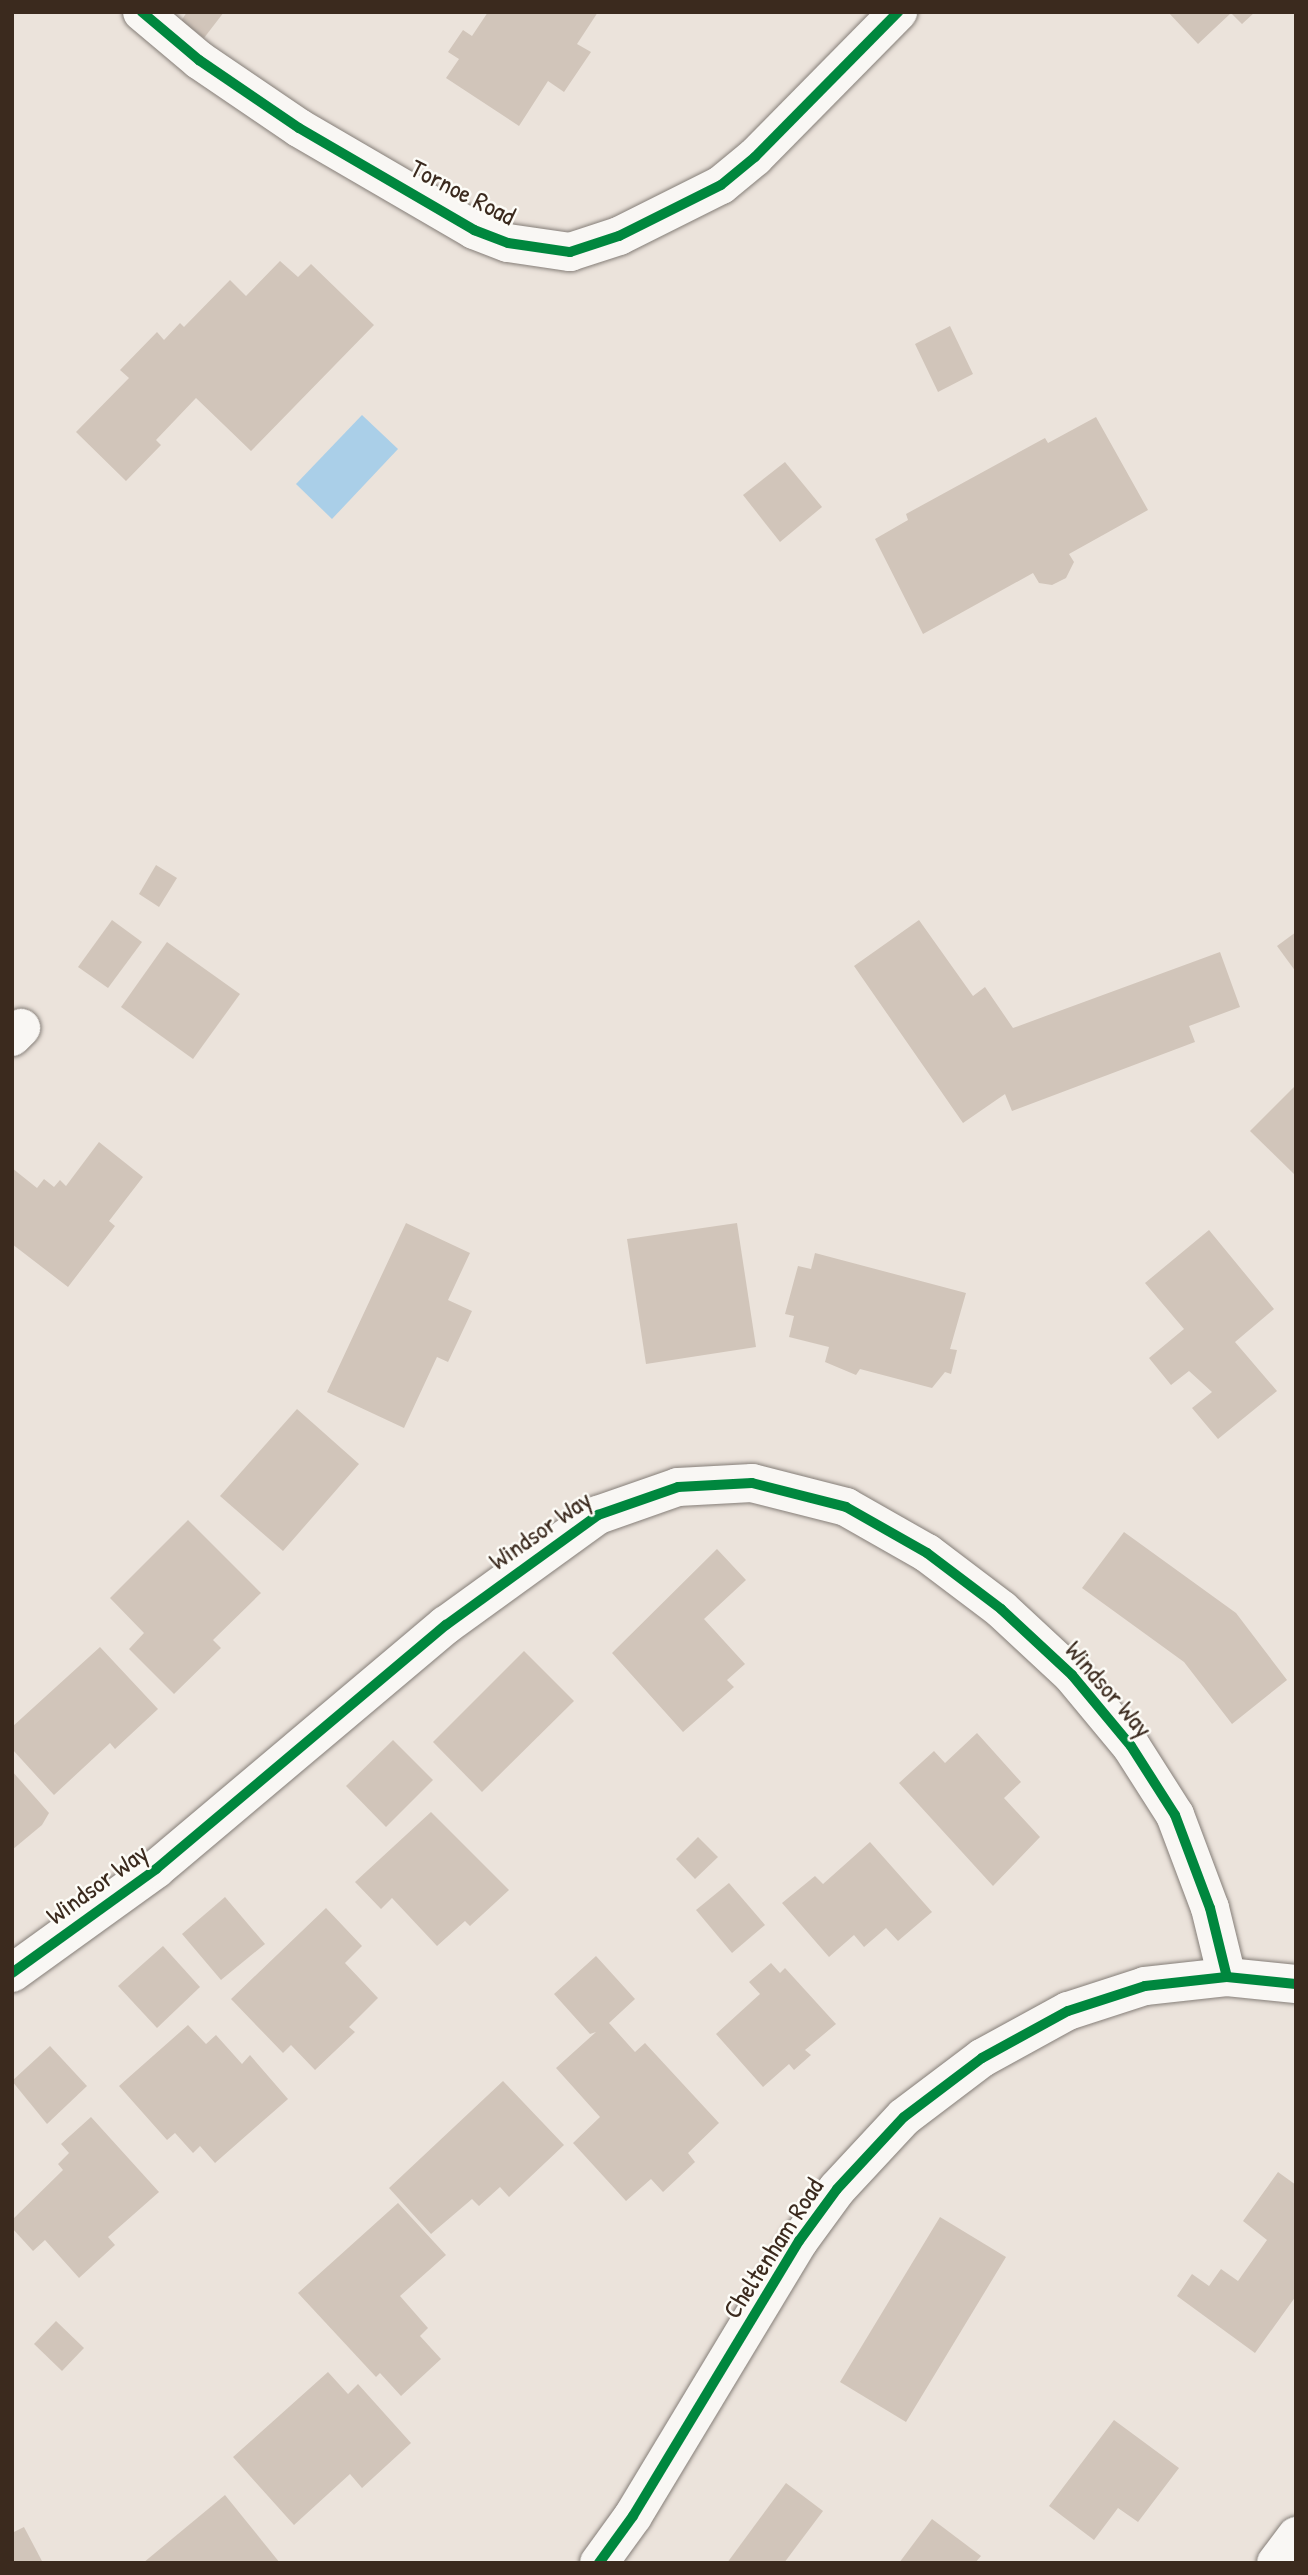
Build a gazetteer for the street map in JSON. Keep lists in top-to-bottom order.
{
  "streets": {
    "street": ["Tornoe Road", "Windsor Way", "Cheltenham Road"]
  },
  "crossings": [
    ["Windsor Way", "Cheltenham Road"]
  ]
}
